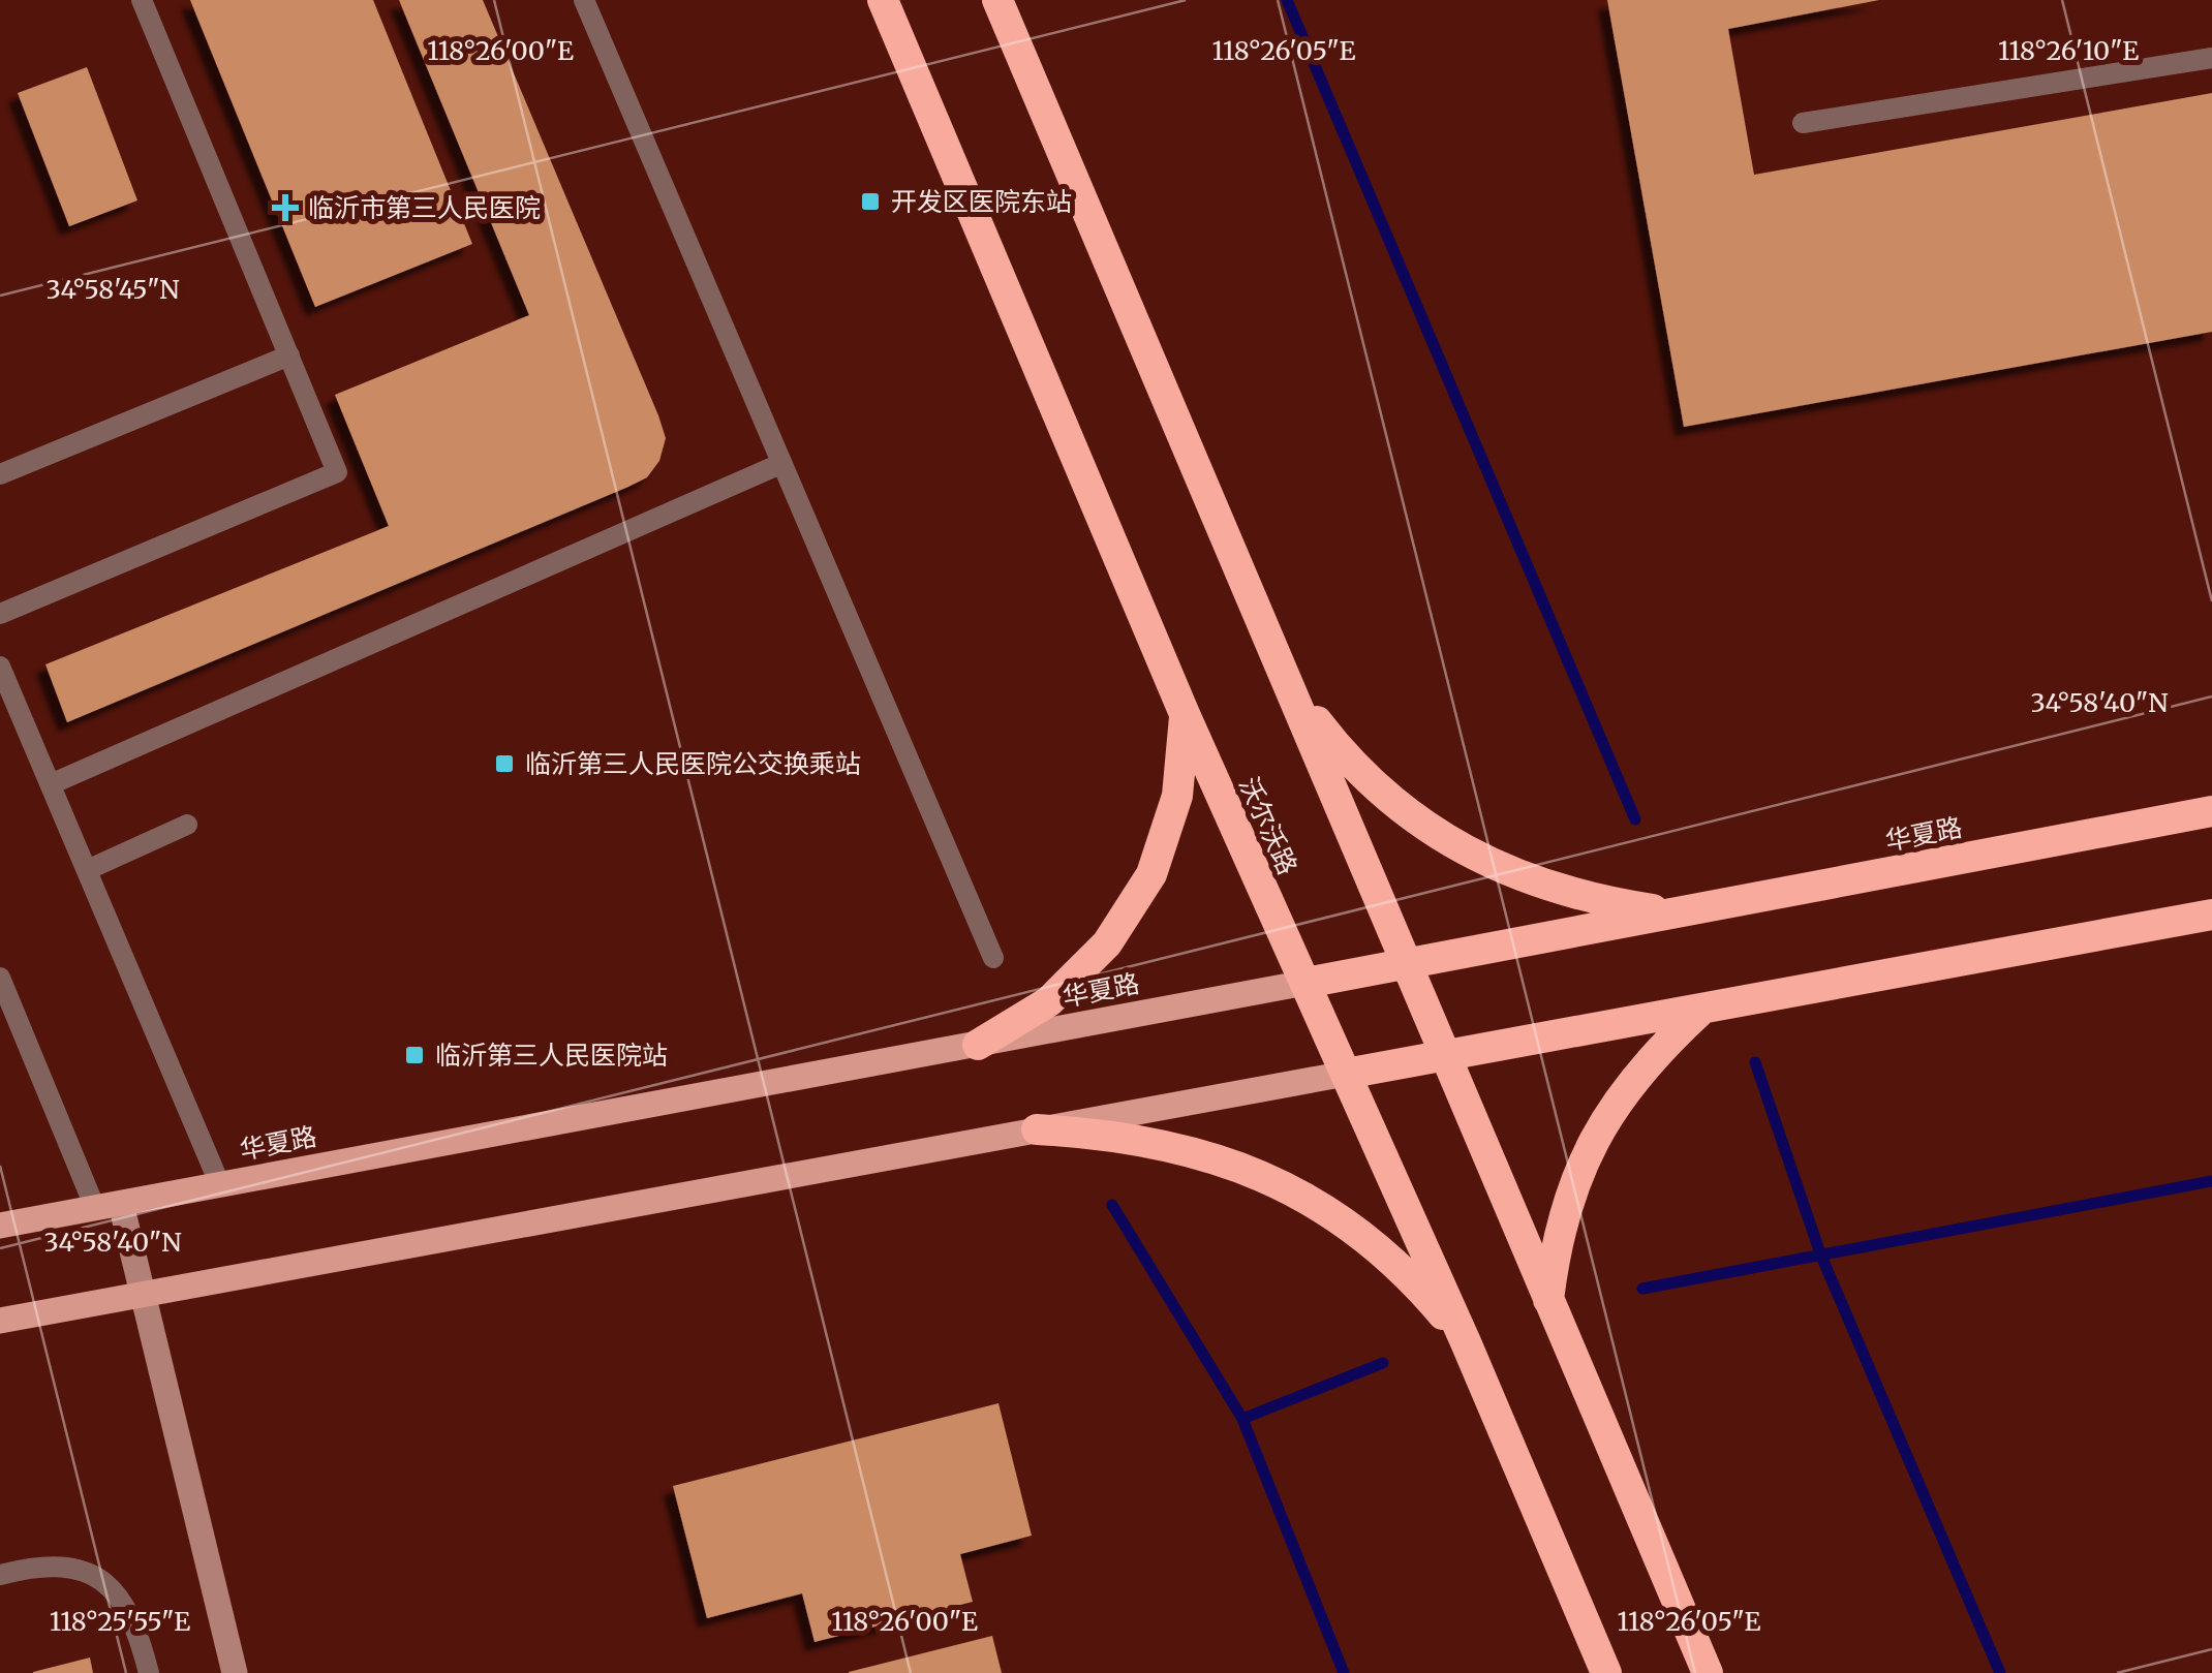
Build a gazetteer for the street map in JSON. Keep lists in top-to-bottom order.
{
  "streets": {
    "highway": ["沃尔沃路", "华夏路"]
  },
  "crossings": [
    ["沃尔沃路", "华夏路"]
  ],
  "places": {
    "transit": ["开发区医院东站", "临沂第三人民医院公交换乘站", "临沂第三人民医院站"],
    "health": ["临沂市第三人民医院"]
  },
  "coordinates": [
    "118°26'00\"E",
    "118°26'05\"E",
    "118°26'10\"E",
    "34°58'45\"N",
    "34°58'40\"N",
    "118°25'55\"E"
  ]
}
